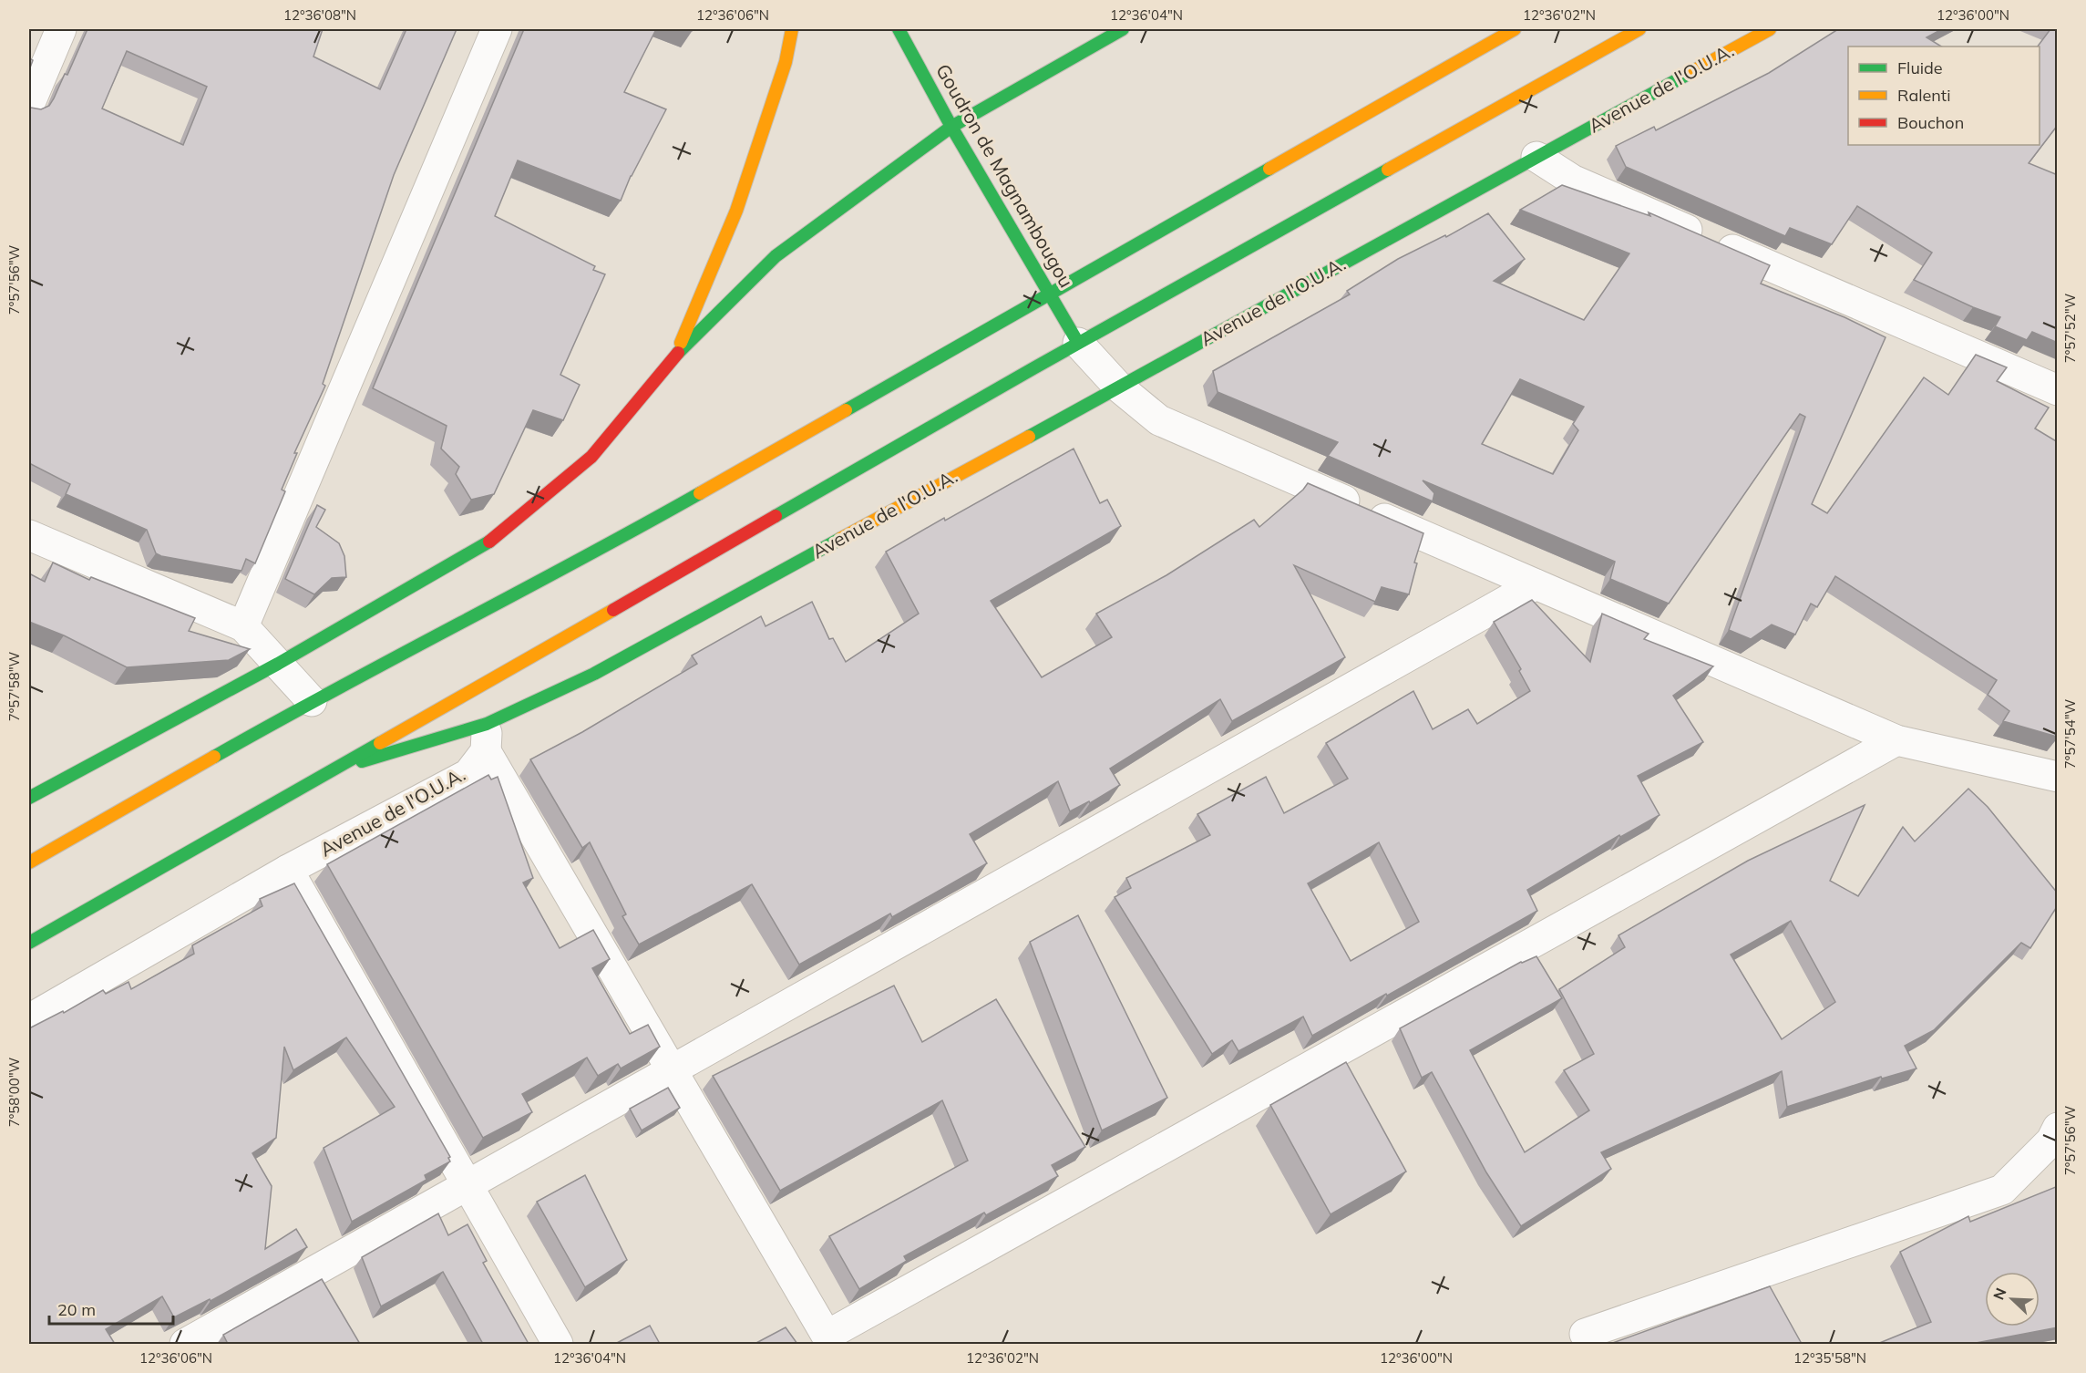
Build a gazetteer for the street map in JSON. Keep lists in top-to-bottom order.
{
  "streets": {
    "main road": ["Avenue de l'O.U.A.", "Goudron de Magnambougou"]
  },
  "legend": ["Fluide", "Ralenti", "Bouchon"],
  "scale_bar": "20 m",
  "north": "top left",
  "coordinates": [
    "12°36'08\"N",
    "12°36'06\"N",
    "12°36'04\"N",
    "12°36'02\"N",
    "12°36'00\"N",
    "7°57'56\"W",
    "7°57'52\"W",
    "7°57'58\"W",
    "7°57'54\"W",
    "7°58'00\"W",
    "12°35'58\"N"
  ]
}
